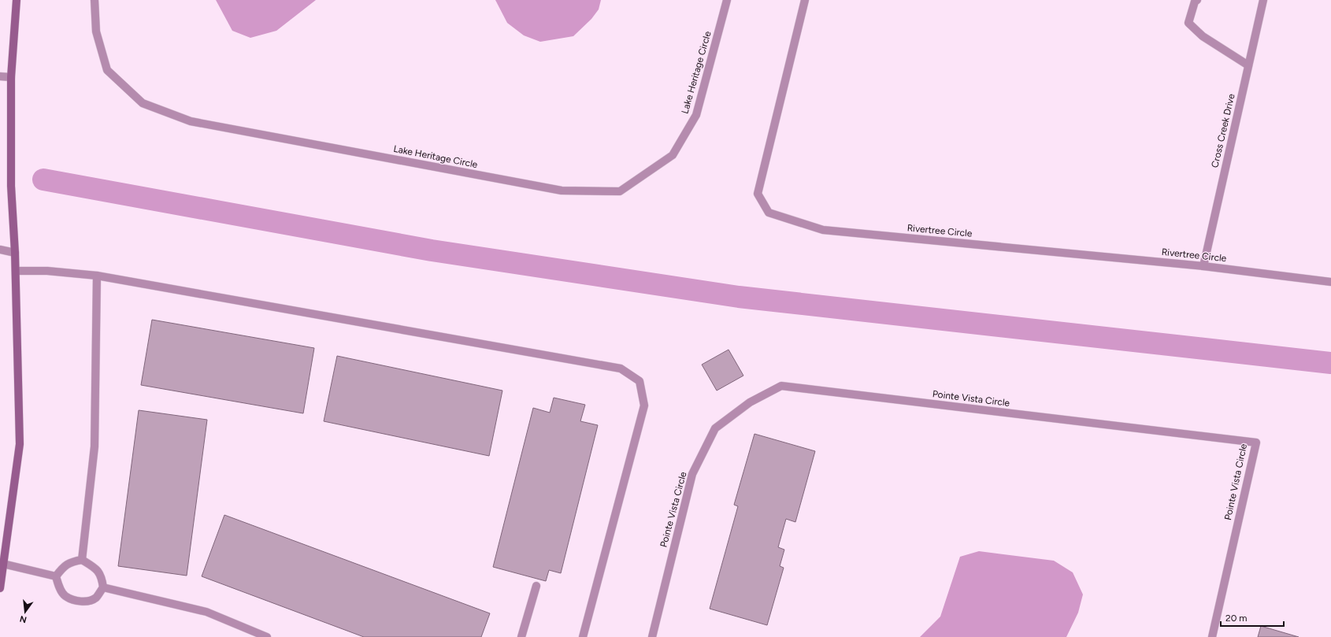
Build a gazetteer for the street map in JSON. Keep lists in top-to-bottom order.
{
  "streets": {
    "street": [
      "Lake Heritage Circle",
      "Cross Creek Drive",
      "Rivertree Circle",
      "Pointe Vista Circle"
    ]
  },
  "crossings": [
    ["Cross Creek Drive", "Rivertree Circle"]
  ],
  "scale_bar": "20 m",
  "north": "bottom"
}
